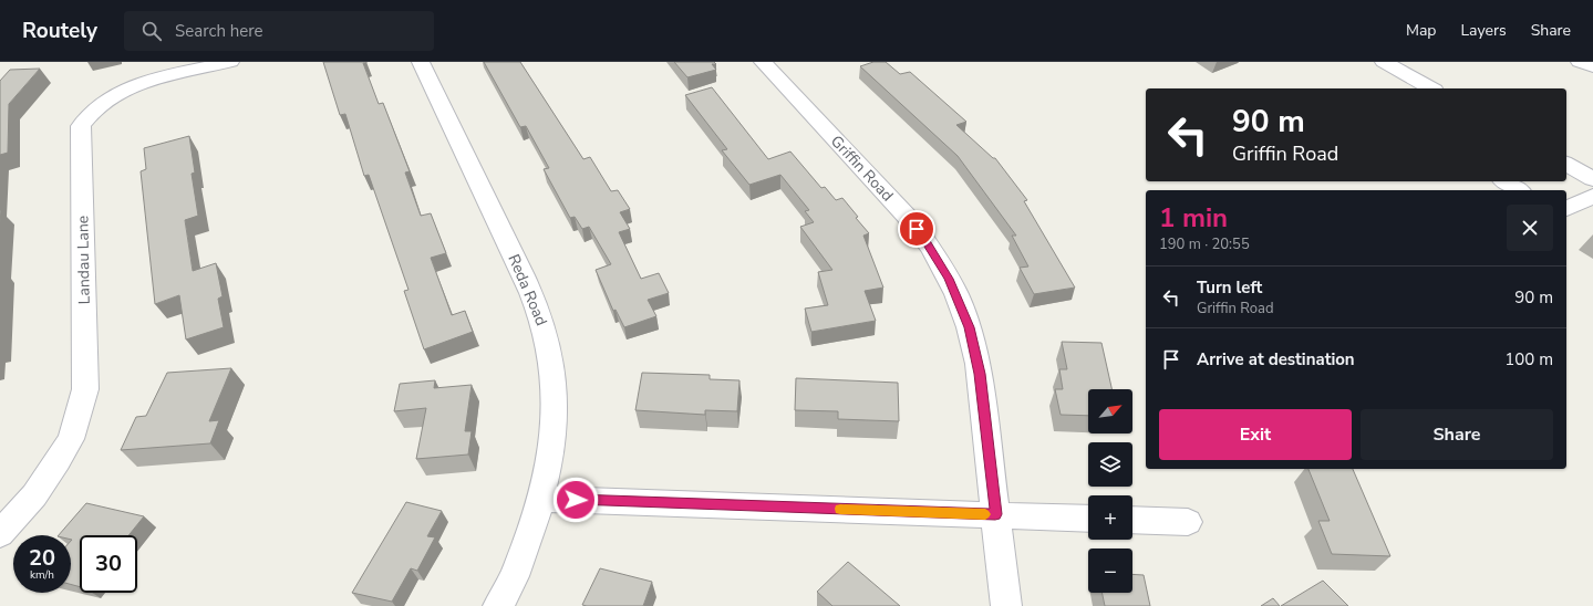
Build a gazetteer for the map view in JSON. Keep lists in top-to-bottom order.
{
  "streets": {
    "street": ["Griffin Road", "Landau Lane", "Reda Road"]
  },
  "north": "top right",
  "page": {
    "header": "Routely",
    "search": "Search here",
    "nav": ["Map", "Layers", "Share"],
    "turn": ["90 m", "Griffin Road"],
    "heading": ["1 min", "190 m · 20:55"],
    "list": [
      {
        "name": "Turn left",
        "note": "Griffin Road",
        "value": "90 m"
      },
      {
        "name": "Arrive at destination",
        "value": "100 m"
      }
    ],
    "map_buttons": ["+", "−"],
    "buttons": ["Exit", "Share"],
    "speed": "20 km/h",
    "limit": "30"
  }
}
